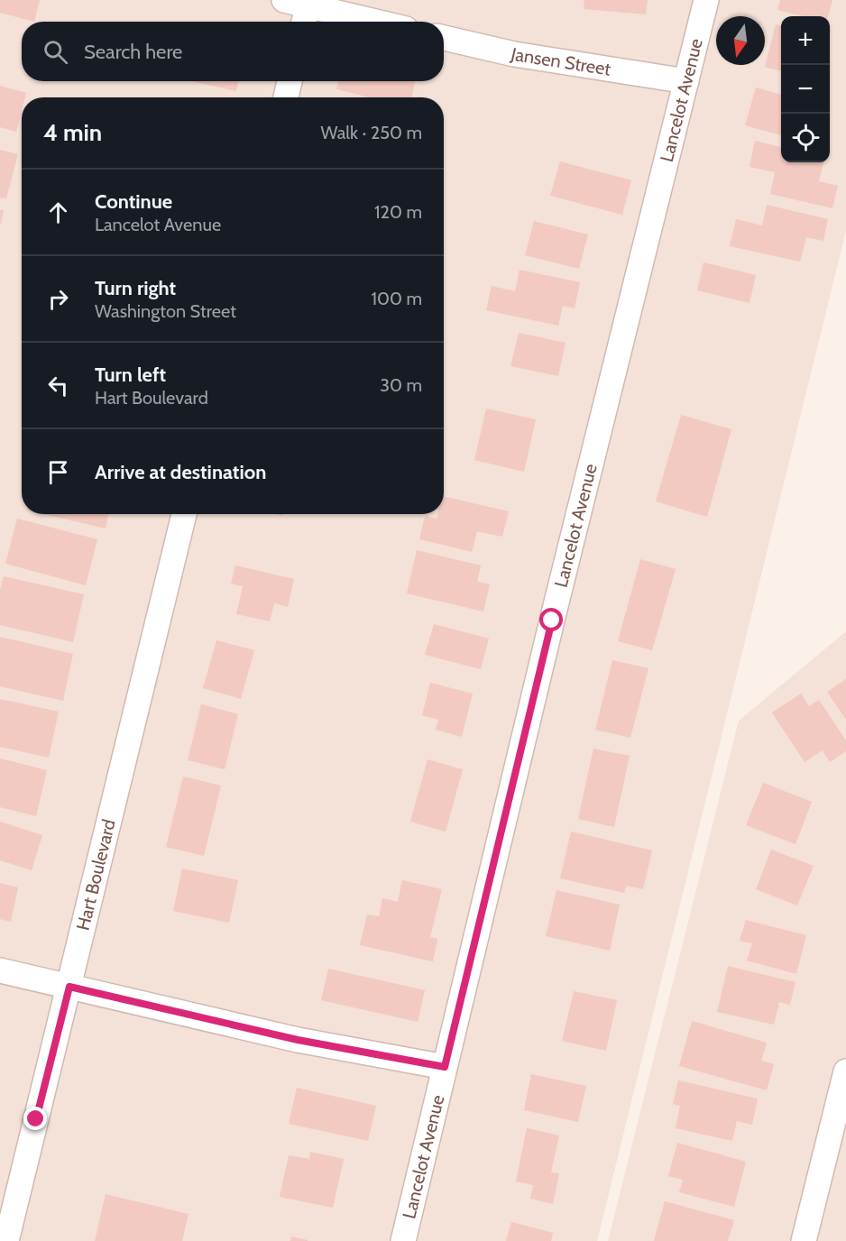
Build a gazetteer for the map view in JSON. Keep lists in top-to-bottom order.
{
  "streets": {
    "street": ["Jansen Street", "Lancelot Avenue", "Hart Boulevard"]
  },
  "crossings": [
    ["Jansen Street", "Lancelot Avenue"]
  ],
  "north": "bottom",
  "page": {
    "map_buttons": ["+", "−"],
    "search": "Search here",
    "heading": ["4 min", "Walk · 250 m"],
    "list": [
      ["Continue", "Lancelot Avenue", "120 m"],
      ["Turn right", "Washington Street", "100 m"],
      ["Turn left", "Hart Boulevard", "30 m"],
      "Arrive at destination"
    ]
  }
}
